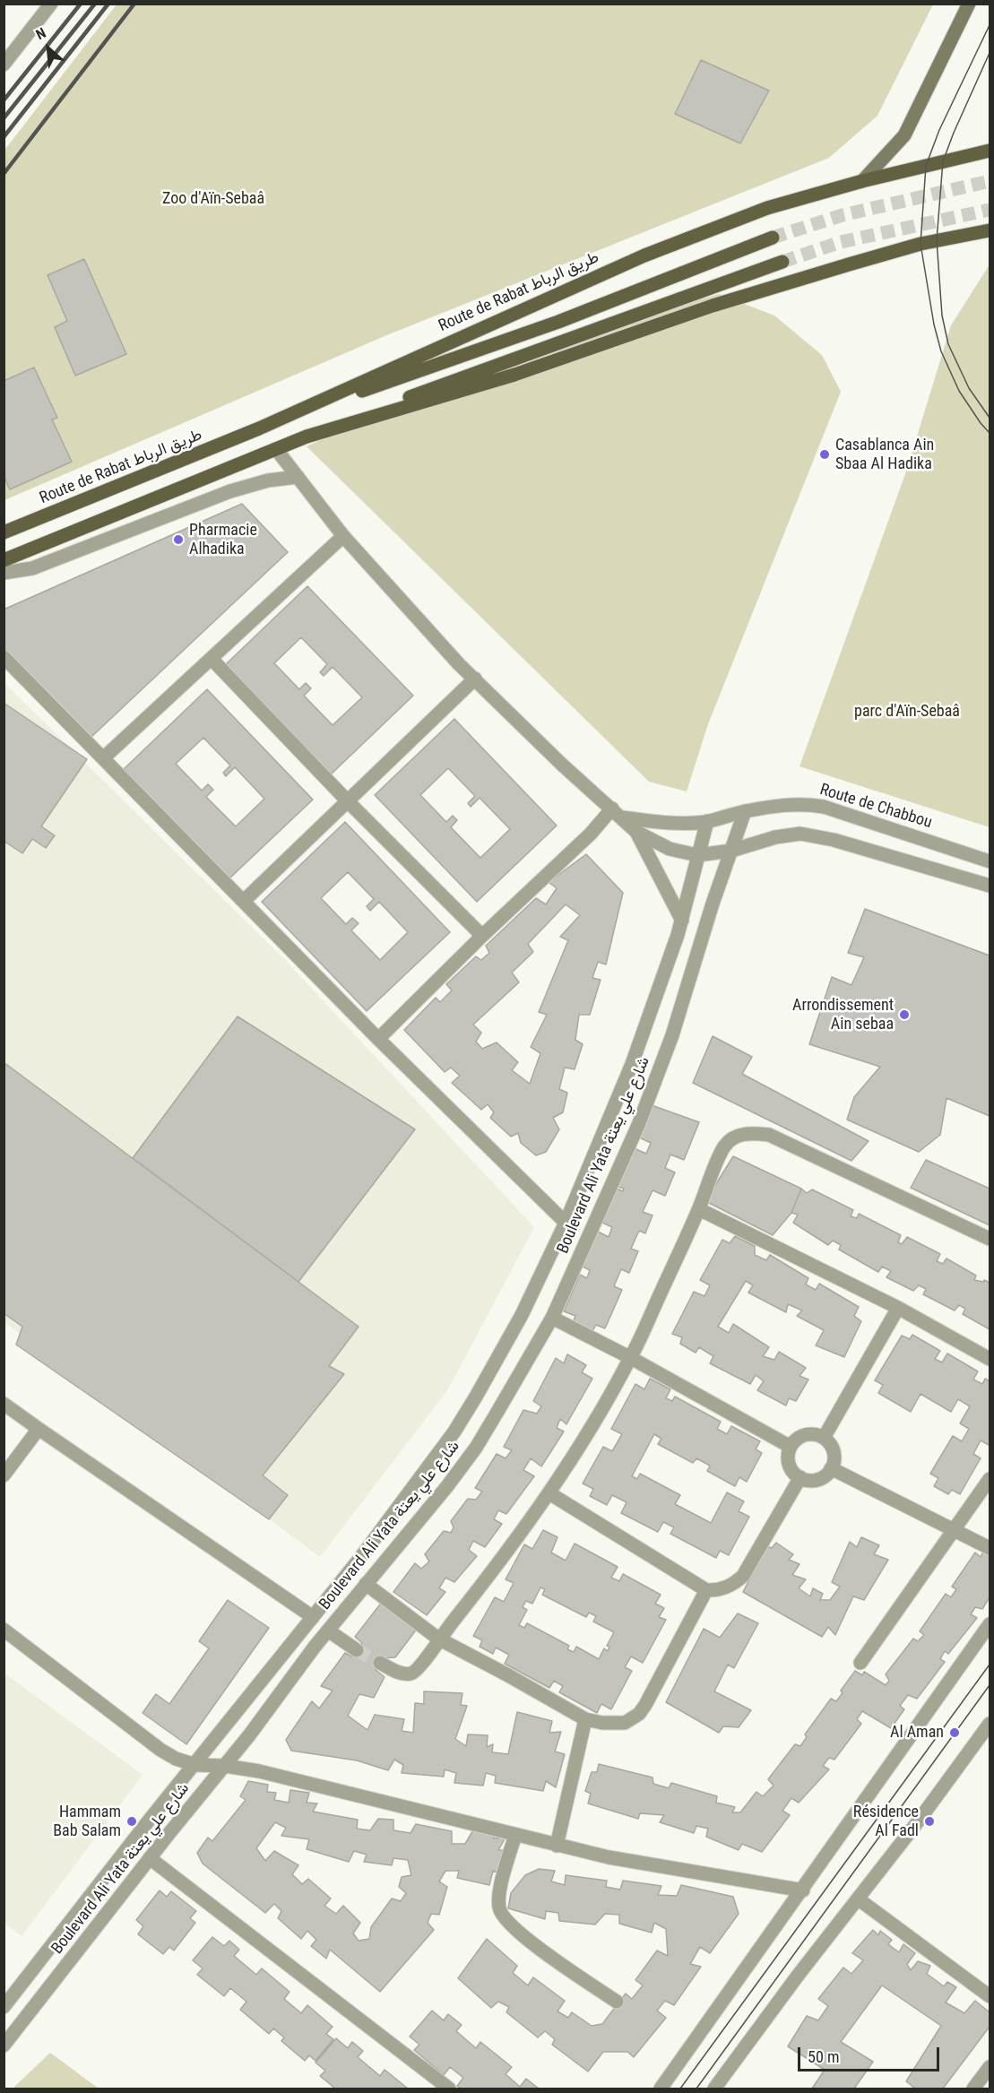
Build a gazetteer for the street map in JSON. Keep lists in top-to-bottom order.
{
  "streets": {
    "main road": ["Route de Rabat طريق الرباط"],
    "street": ["Route de Chabbou", "Boulevard Ali Yata شارع علي يعتة"]
  },
  "crossings": [
    ["Route de Chabbou", "Boulevard Ali Yata شارع علي يعتة"]
  ],
  "parks": ["Zoo d'Aïn-Sebaâ", "parc d'Aïn-Sebaâ"],
  "places": [
    "Casablanca Ain Sbaa Al Hadika",
    "Pharmacie Alhadika",
    "Arrondissement Ain sebaa",
    "Al Aman",
    "Hammam Bab Salam",
    "Résidence Al Fadl"
  ],
  "scale_bar": "50 m",
  "north": "top left"
}
